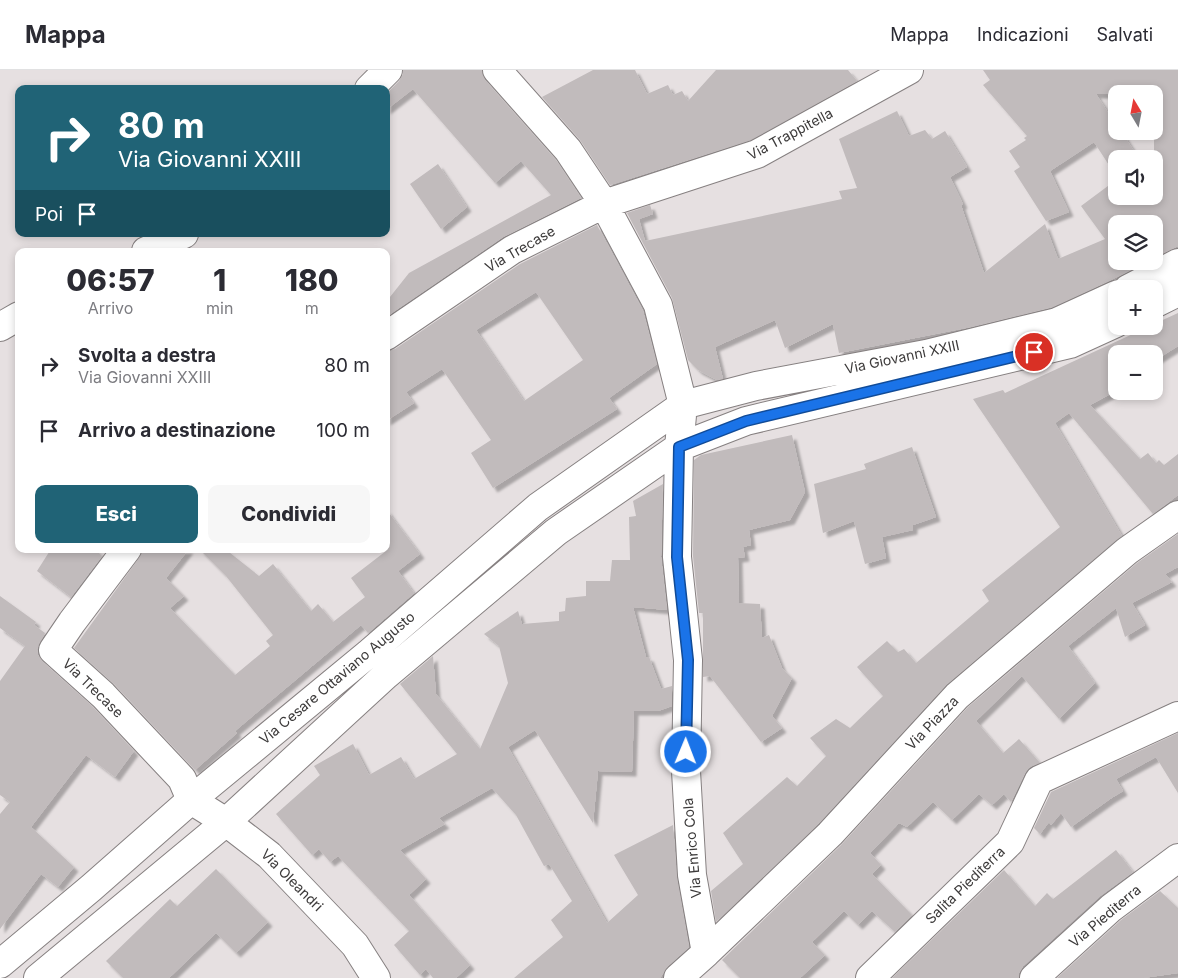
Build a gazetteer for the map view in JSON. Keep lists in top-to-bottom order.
{
  "streets": {
    "street": [
      "Via Trappitella",
      "Via Trecase",
      "Via Giovanni XXIII",
      "Via Cesare Ottaviano Augusto",
      "Via Piazza",
      "Via Enrico Cola",
      "Via Oleandri",
      "Salita Piediterra",
      "Via Piediterra"
    ]
  },
  "crossings": [
    ["Via Trappitella", "Via Trecase"],
    ["Via Trecase", "Via Cesare Ottaviano Augusto"],
    ["Via Trecase", "Via Enrico Cola"],
    ["Via Trecase", "Via Oleandri"],
    ["Via Giovanni XXIII", "Via Cesare Ottaviano Augusto"],
    ["Via Giovanni XXIII", "Via Enrico Cola"],
    ["Via Cesare Ottaviano Augusto", "Via Enrico Cola"],
    ["Via Cesare Ottaviano Augusto", "Via Oleandri"],
    ["Via Piazza", "Via Enrico Cola"]
  ],
  "north": "top",
  "page": {
    "header": "Mappa",
    "nav": ["Mappa", "Indicazioni", "Salvati"],
    "map_buttons": ["+", "−"],
    "turn": ["80 m", "Via Giovanni XXIII"],
    "then": "Poi",
    "eta": [
      "06:57",
      "Arrivo",
      "1",
      "min",
      "180",
      "m"
    ],
    "list": [
      {
        "name": "Svolta a destra",
        "note": "Via Giovanni XXIII",
        "value": "80 m"
      },
      {
        "name": "Arrivo a destinazione",
        "value": "100 m"
      }
    ],
    "buttons": ["Esci", "Condividi"]
  }
}
